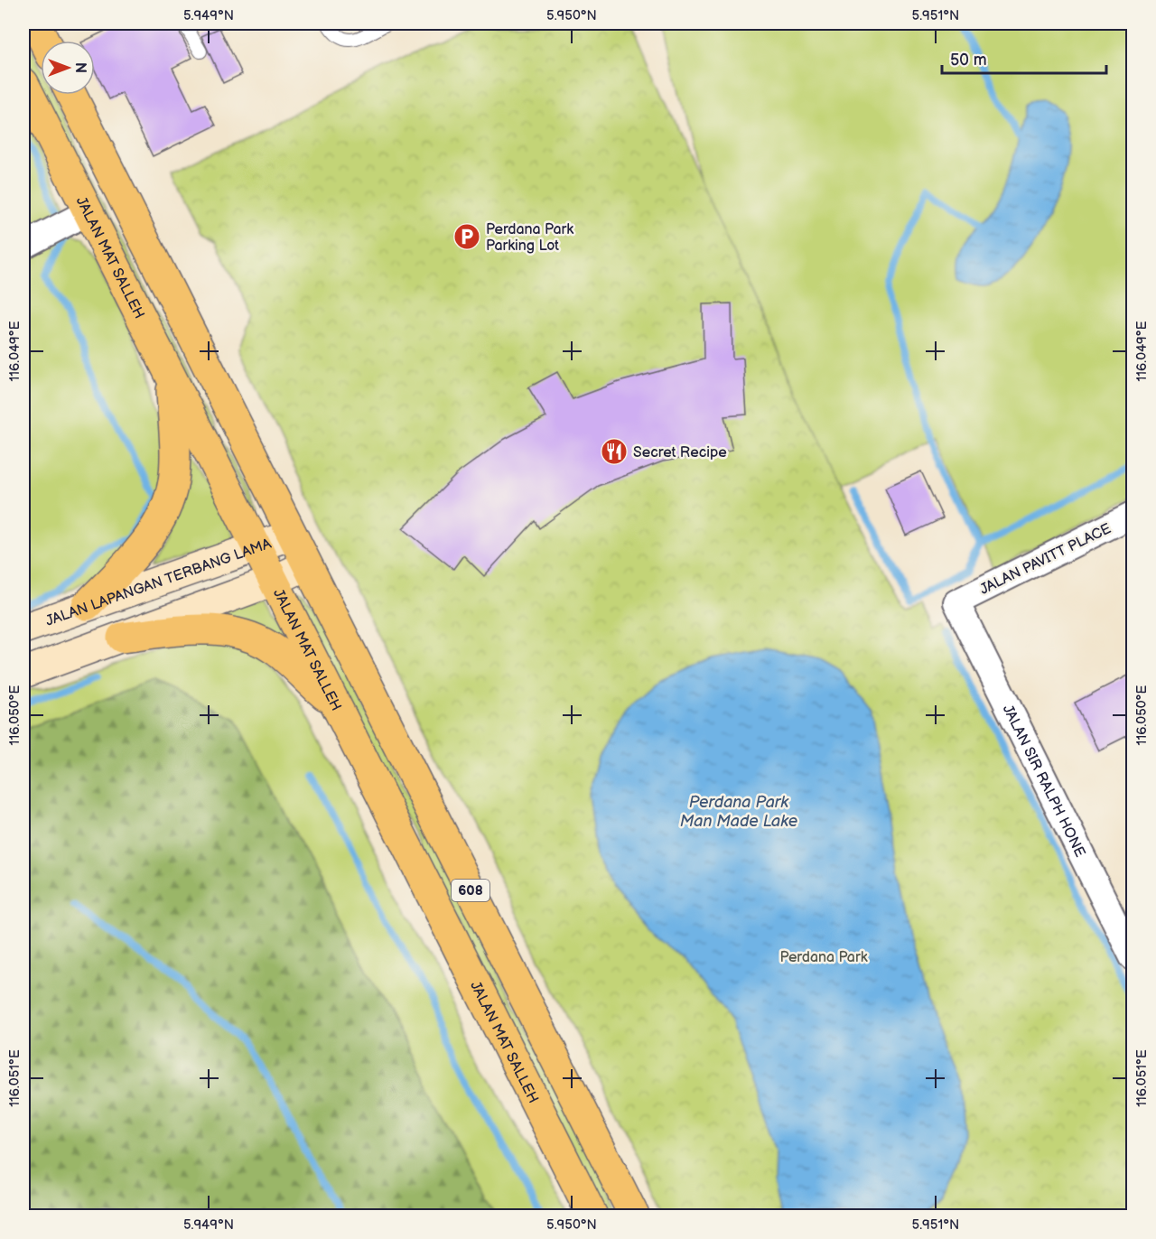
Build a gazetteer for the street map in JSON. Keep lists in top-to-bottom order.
{
  "streets": {
    "main road": ["JALAN MAT SALLEH", "JALAN LAPANGAN TERBANG LAMA", "608"],
    "street": ["JALAN PAVITT PLACE", "JALAN SIR RALPH HONE"]
  },
  "crossings": [
    ["JALAN MAT SALLEH", "JALAN LAPANGAN TERBANG LAMA"],
    ["JALAN PAVITT PLACE", "JALAN SIR RALPH HONE"],
    ["JALAN LAPANGAN TERBANG LAMA", "608"]
  ],
  "water": ["Perdana Park Man Made Lake"],
  "parks": ["Perdana Park"],
  "places": {
    "parking": ["Perdana Park Parking Lot"],
    "restaurant": ["Secret Recipe"]
  },
  "scale_bar": "50 m",
  "north": "right",
  "coordinates": [
    "5.949°N",
    "5.950°N",
    "5.951°N",
    "116.049°E",
    "116.050°E",
    "116.051°E"
  ]
}
